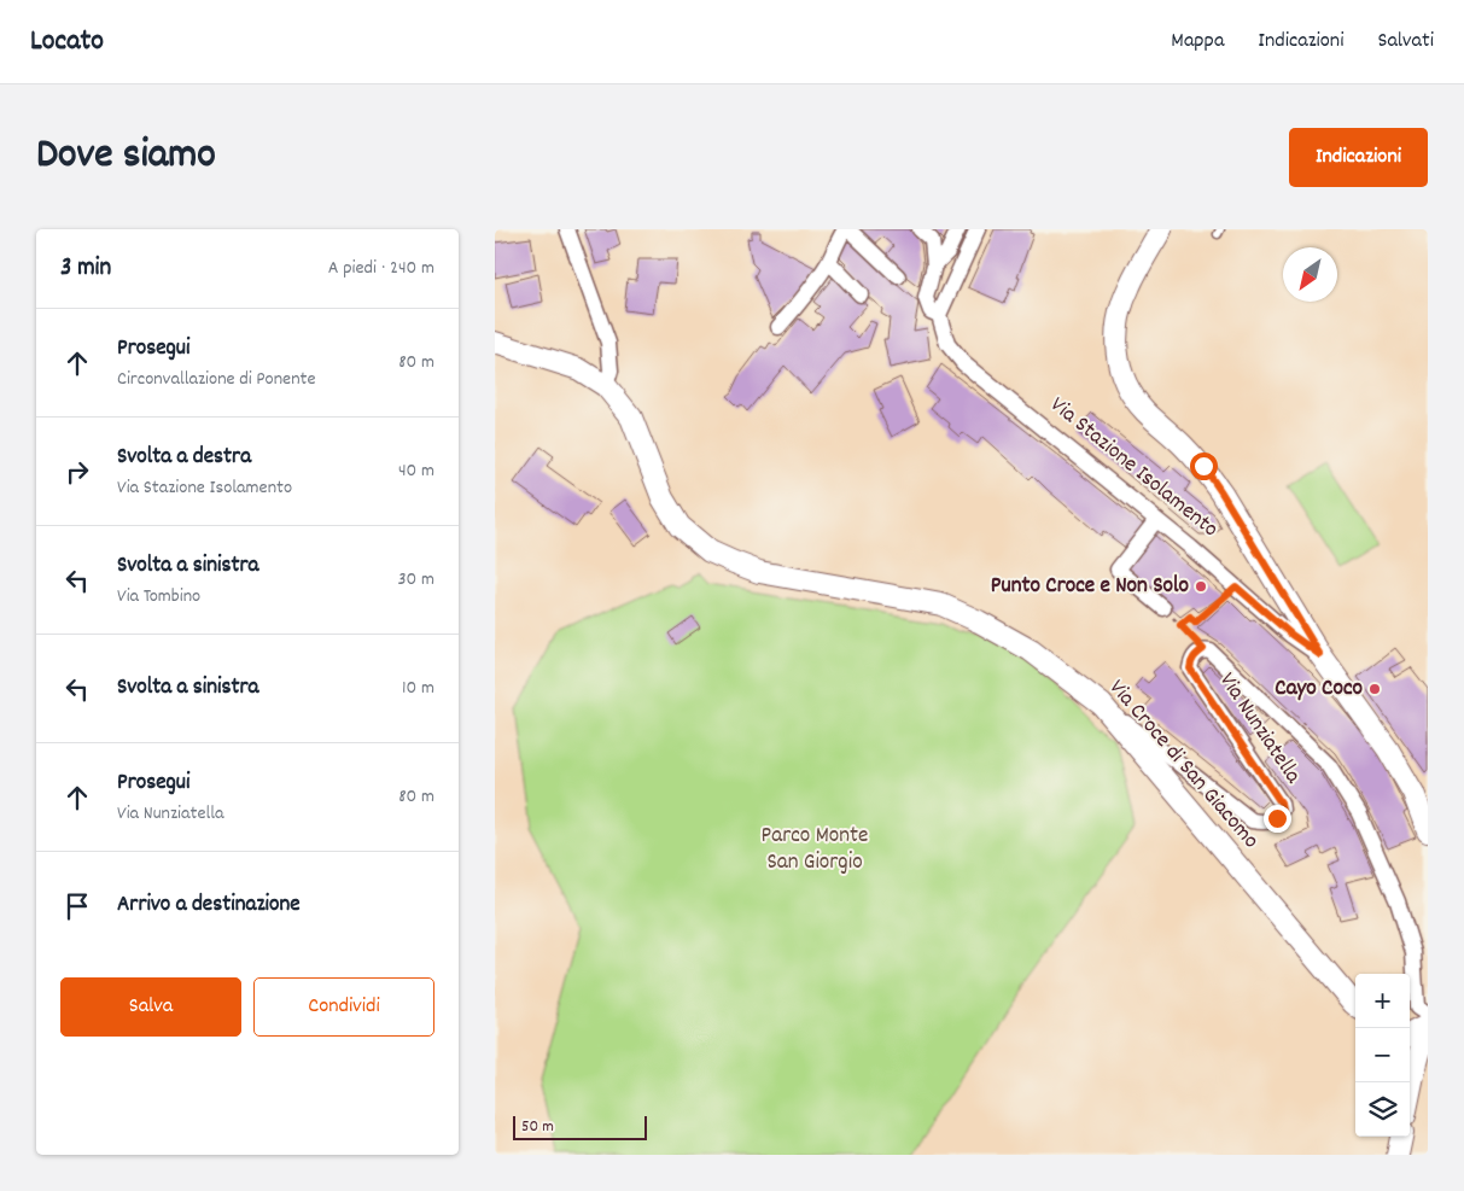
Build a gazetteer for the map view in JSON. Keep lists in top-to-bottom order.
{
  "streets": {
    "main road": ["Via Stazione Isolamento", "Via Croce di San Giacomo"],
    "street": ["Via Nunziatella"]
  },
  "crossings": [
    ["Via Nunziatella", "Via Croce di San Giacomo"]
  ],
  "parks": ["Parco Monte San Giorgio"],
  "places": ["Punto Croce e Non Solo", "Cayo Coco"],
  "scale_bar": "50 m",
  "north": "bottom left",
  "page": {
    "header": "Locato",
    "nav": ["Mappa", "Indicazioni", "Salvati"],
    "title": "Dove siamo",
    "buttons": [
      "Indicazioni",
      ["Salva", "Condividi"]
    ],
    "heading": ["3 min", "A piedi · 240 m"],
    "list": [
      ["Prosegui", "Circonvallazione di Ponente", "80 m"],
      ["Svolta a destra", "Via Stazione Isolamento", "40 m"],
      ["Svolta a sinistra", "Via Tombino", "30 m"],
      ["Svolta a sinistra", "10 m"],
      ["Prosegui", "Via Nunziatella", "80 m"],
      "Arrivo a destinazione"
    ],
    "map_buttons": ["+", "−"],
    "scale": "50 m"
  }
}
